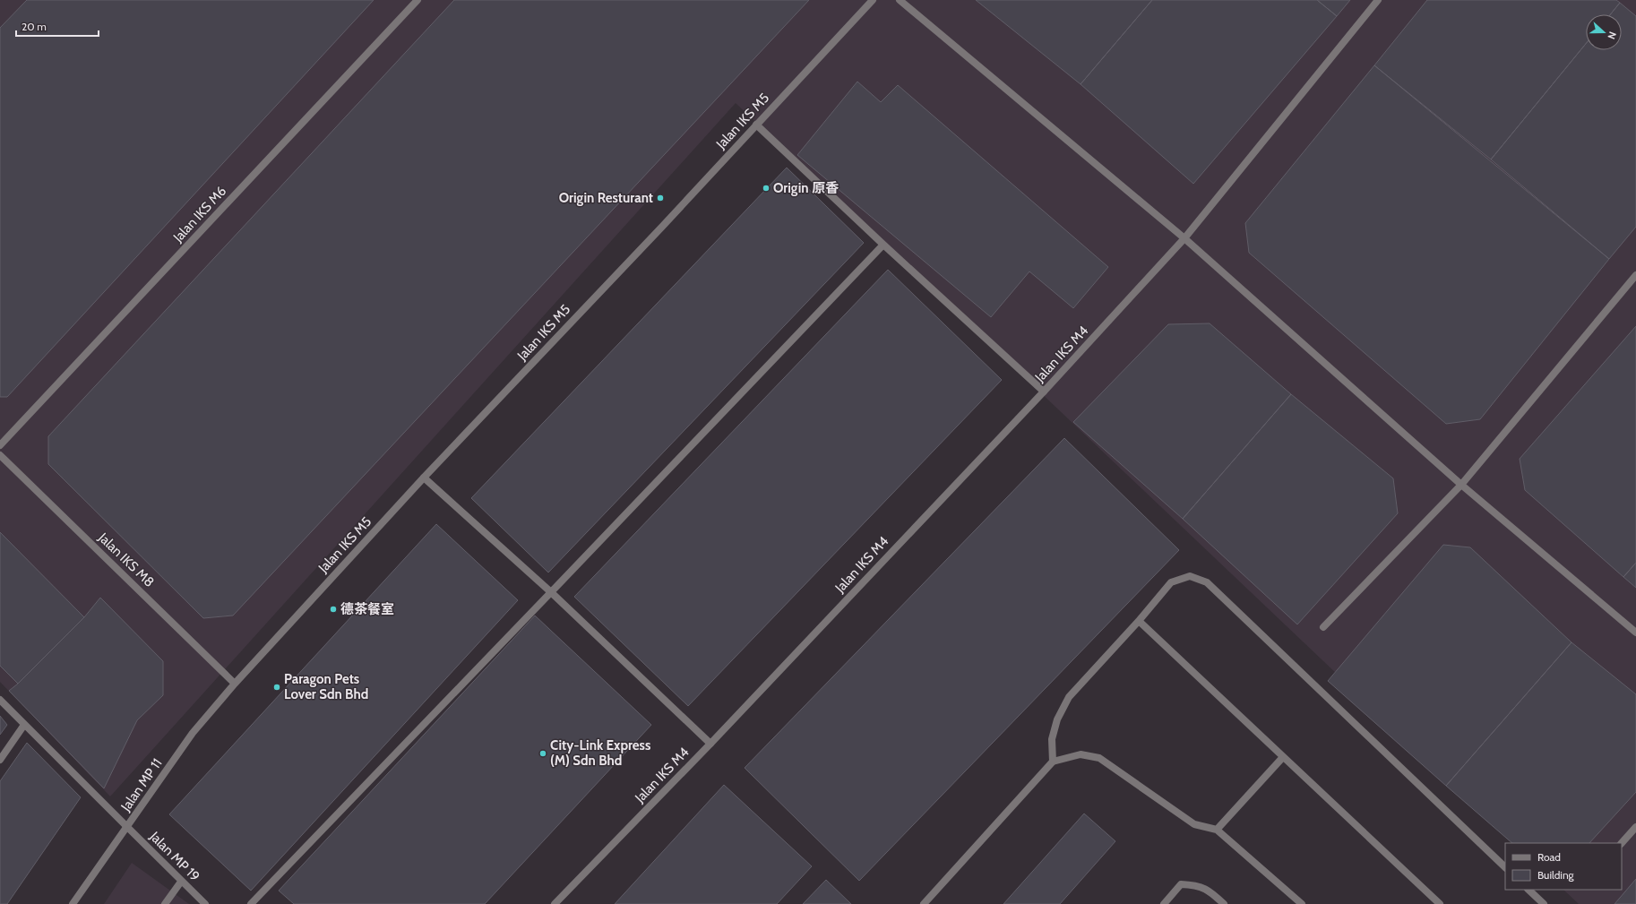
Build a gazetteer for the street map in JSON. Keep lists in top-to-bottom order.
{
  "streets": {
    "street": [
      "Jalan IKS M5",
      "Jalan IKS M6",
      "Jalan IKS M4",
      "Jalan IKS M8",
      "Jalan MP 11",
      "Jalan MP 19"
    ]
  },
  "crossings": [
    ["Jalan IKS M5", "Jalan IKS M8"],
    ["Jalan IKS M5", "Jalan MP 11"],
    ["Jalan IKS M8", "Jalan MP 11"],
    ["Jalan MP 11", "Jalan MP 19"]
  ],
  "places": [
    "Origin 原香",
    "Origin Resturant",
    "德茶餐室",
    "Paragon Pets Lover Sdn Bhd",
    "City-Link Express (M) Sdn Bhd"
  ],
  "legend": ["Road", "Building"],
  "scale_bar": "20 m",
  "north": "right"
}
